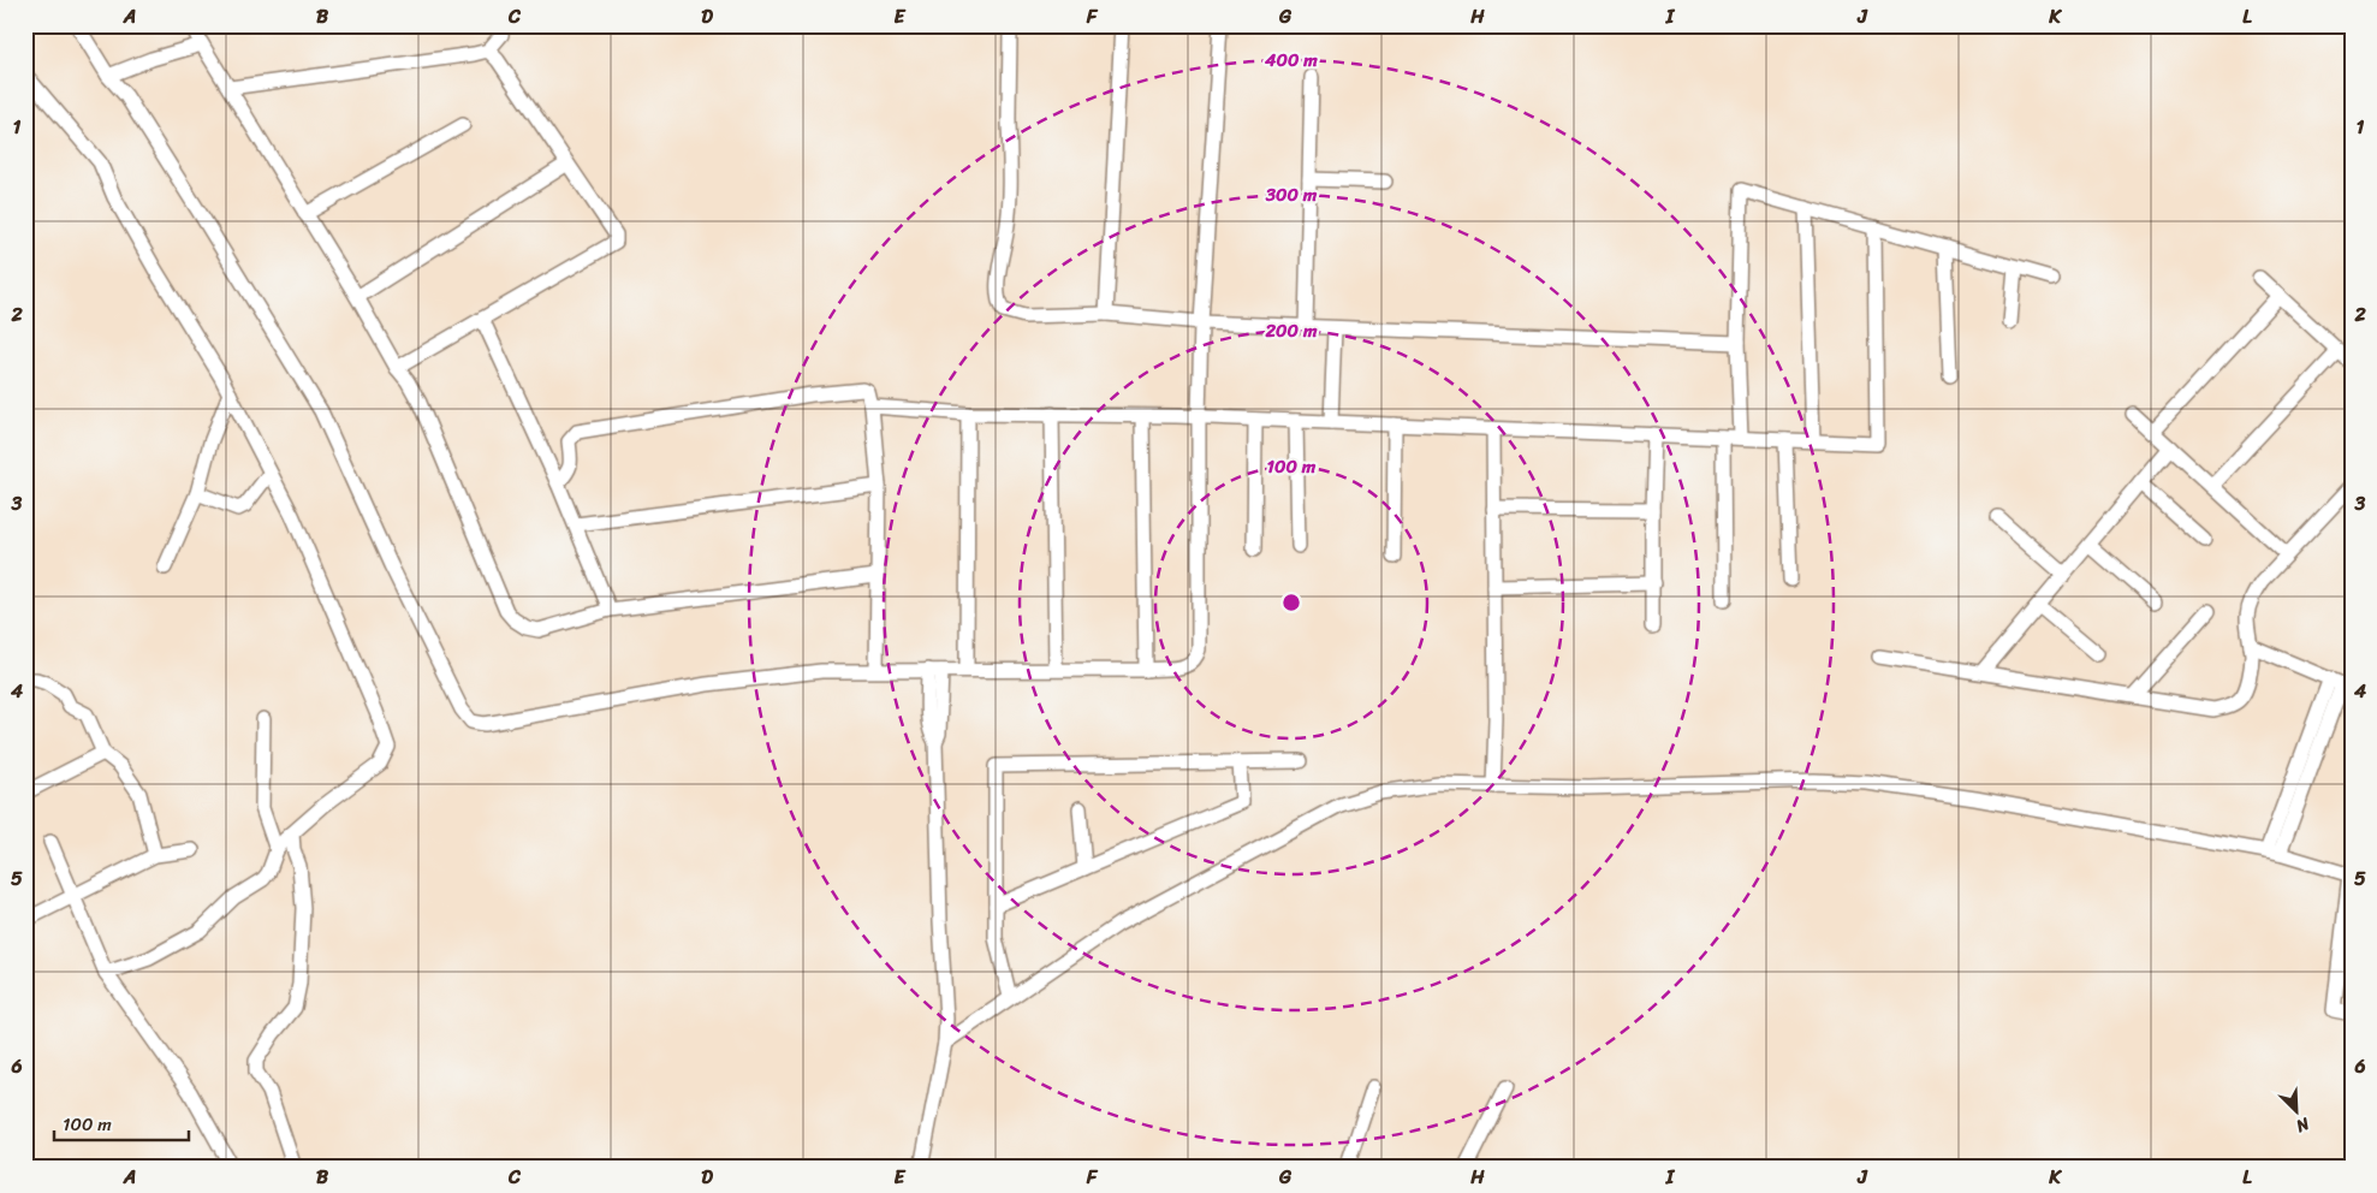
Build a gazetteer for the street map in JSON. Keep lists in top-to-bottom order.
{
  "scale_bar": "100 m",
  "north": "bottom right",
  "grid": {
    "columns": [
      "A",
      "B",
      "C",
      "D",
      "E",
      "F",
      "G",
      "H",
      "I",
      "J",
      "K",
      "L"
    ],
    "rows": [
      "1",
      "2",
      "3",
      "4",
      "5",
      "6"
    ]
  },
  "rings": [
    "400 m",
    "300 m",
    "200 m",
    "100 m"
  ]
}
